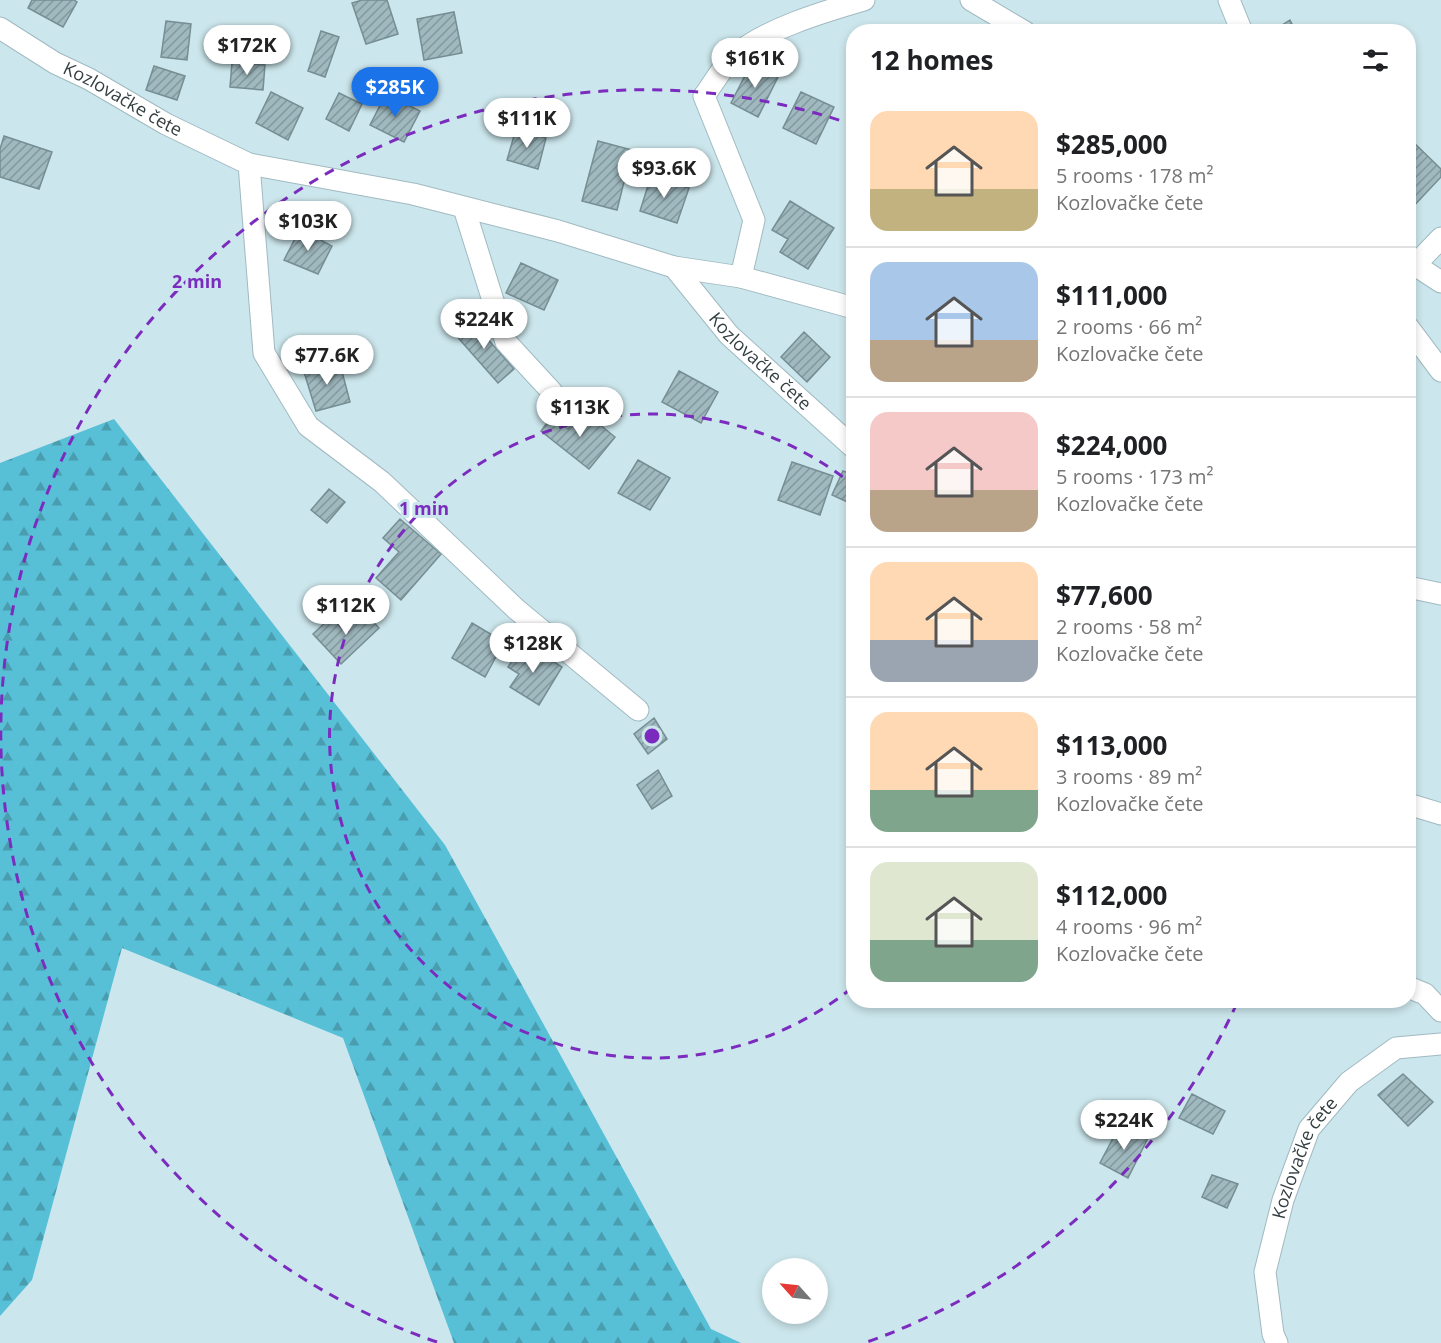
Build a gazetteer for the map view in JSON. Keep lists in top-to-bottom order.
{
  "streets": {
    "street": ["Kozlovačke čete"]
  },
  "north": "top left",
  "page": {
    "heading": "12 homes",
    "price": [
      "$172K",
      "$161K",
      "$285K",
      "$111K",
      "$93.6K",
      "$103K",
      "$224K",
      "$77.6K",
      "$113K",
      "$112K",
      "$128K",
      "$224K"
    ],
    "list": [
      {
        "name": "$285,000",
        "note": "5 rooms · 178 m² · Kozlovačke čete"
      },
      {
        "name": "$111,000",
        "note": "2 rooms · 66 m² · Kozlovačke čete"
      },
      {
        "name": "$224,000",
        "note": "5 rooms · 173 m² · Kozlovačke čete"
      },
      {
        "name": "$77,600",
        "note": "2 rooms · 58 m² · Kozlovačke čete"
      },
      {
        "name": "$113,000",
        "note": "3 rooms · 89 m² · Kozlovačke čete"
      },
      {
        "name": "$112,000",
        "note": "4 rooms · 96 m² · Kozlovačke čete"
      }
    ]
  },
  "rings": ["2 min", "1 min"]
}
